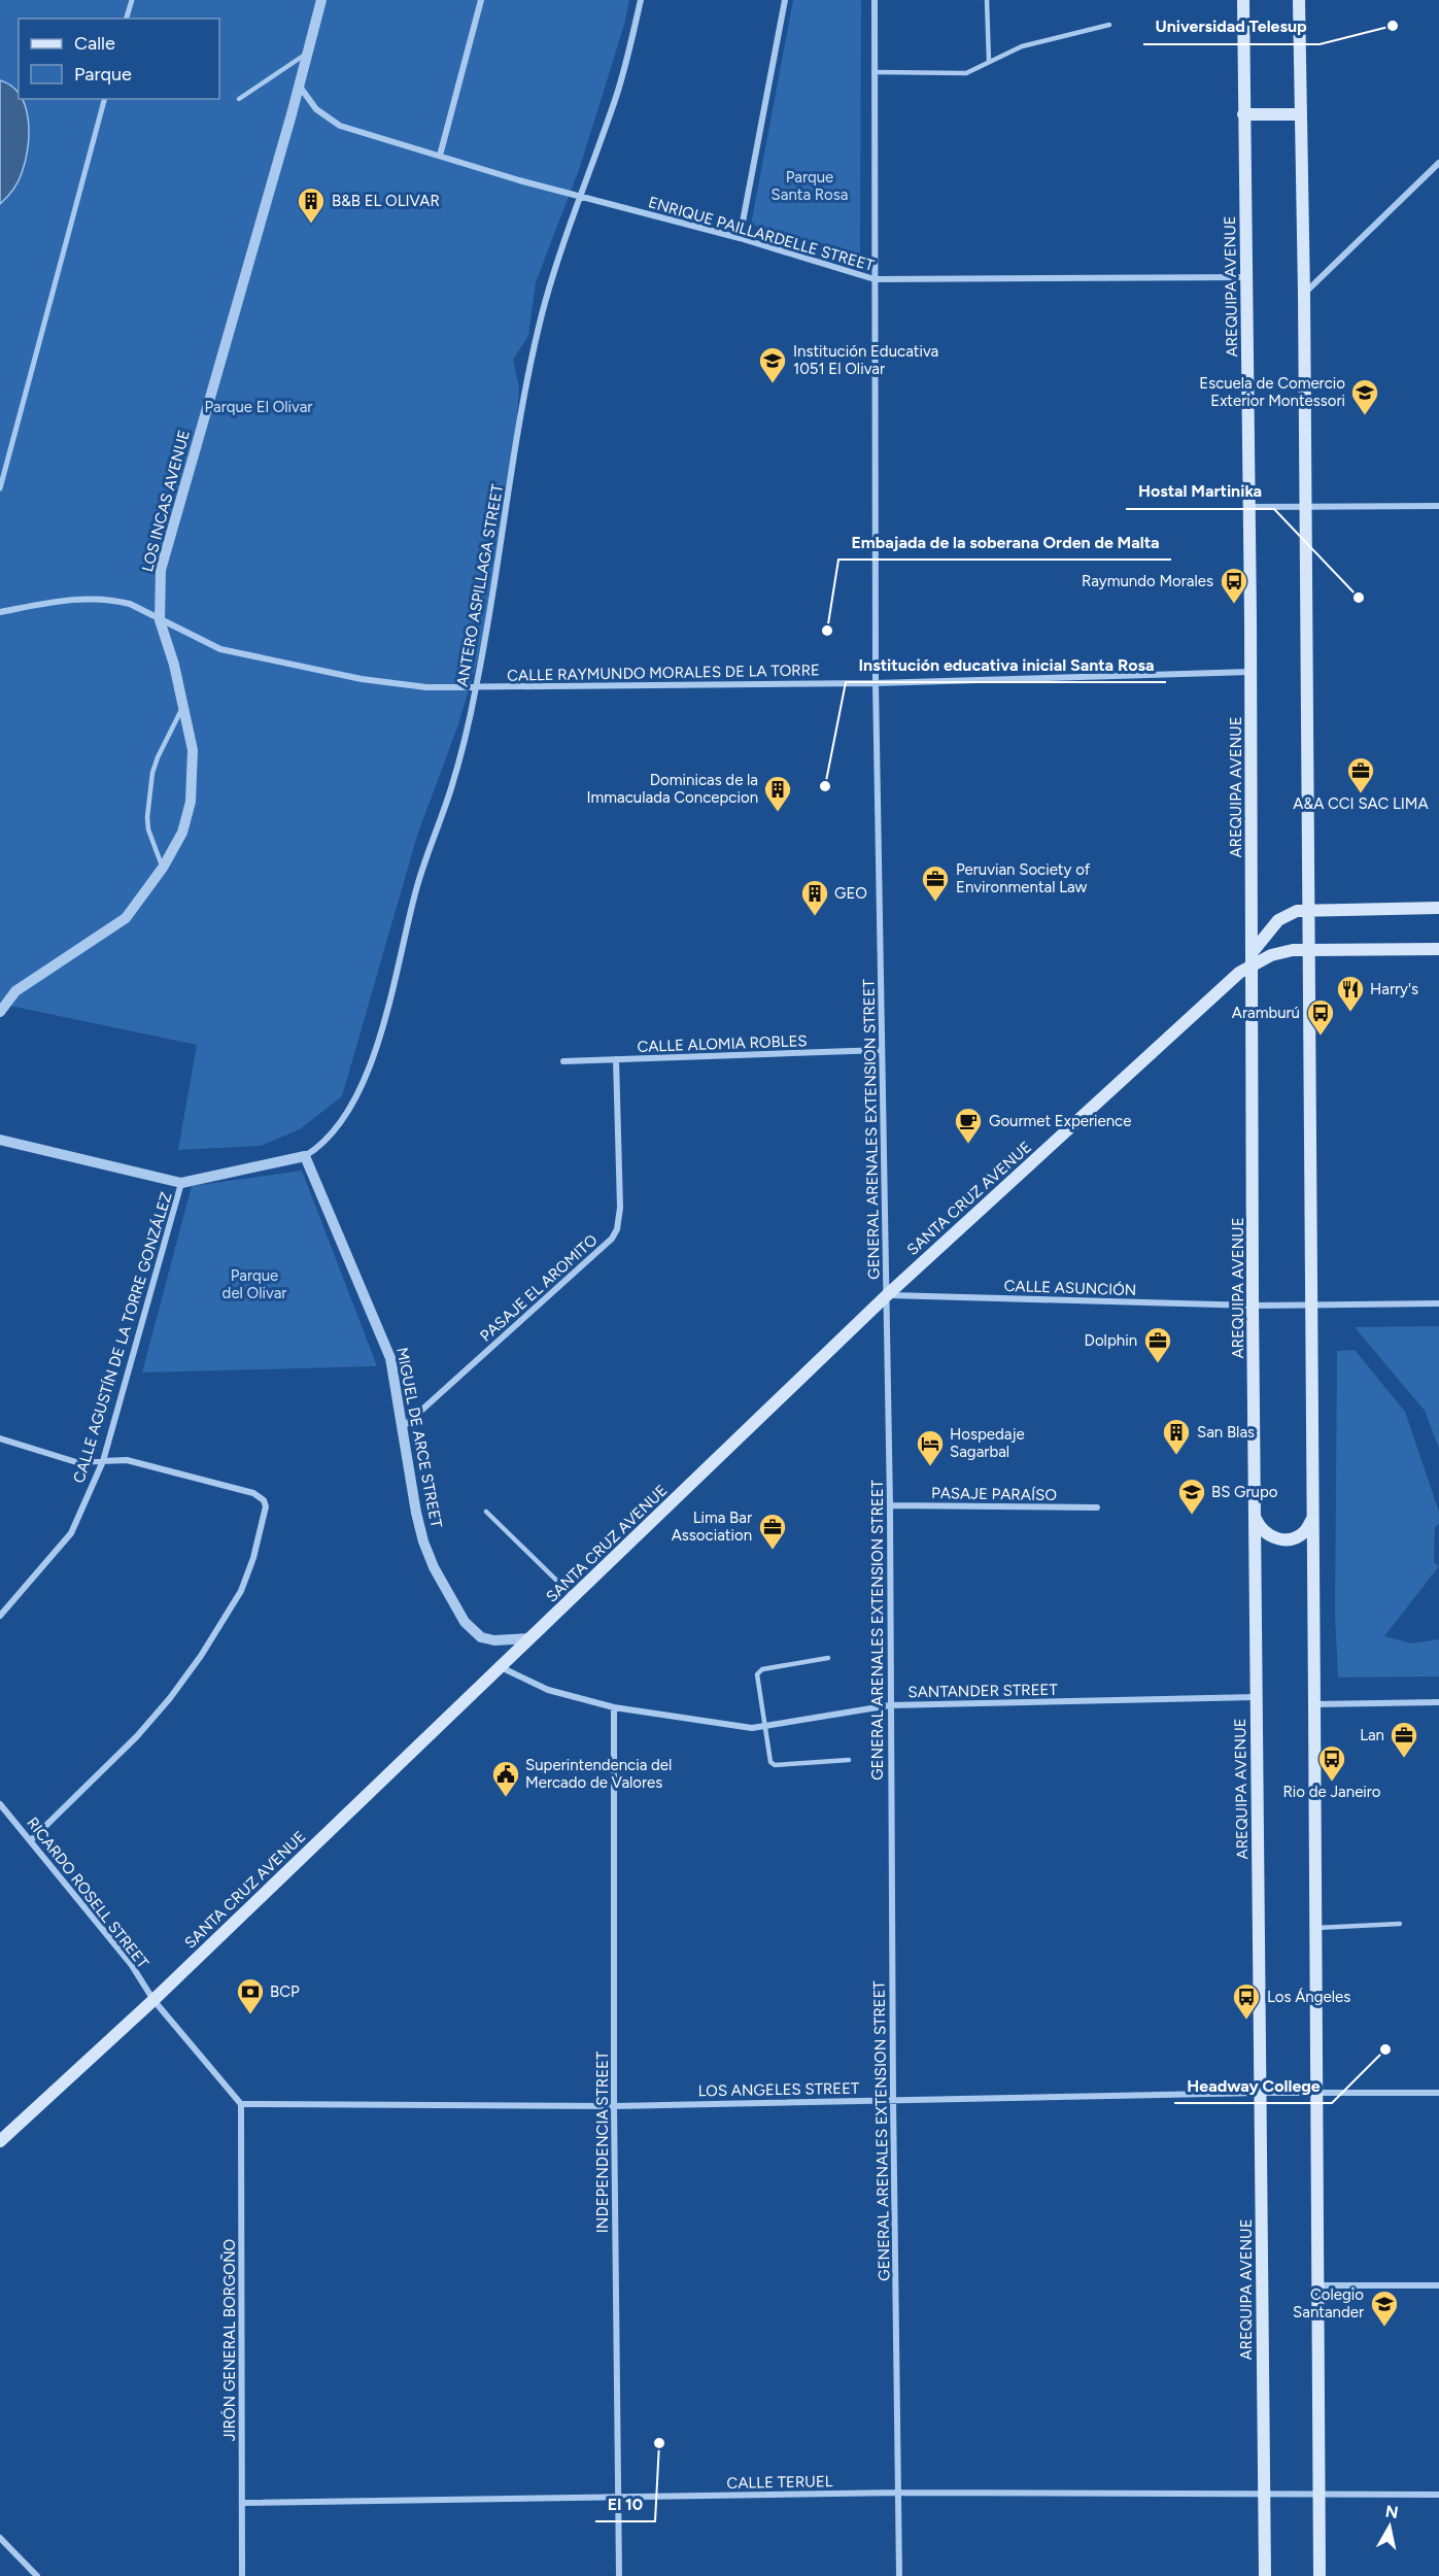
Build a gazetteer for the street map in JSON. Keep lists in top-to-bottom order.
{
  "streets": {
    "main road": ["AREQUIPA AVENUE", "SANTA CRUZ AVENUE"],
    "street": [
      "ENRIQUE PAILLARDELLE STREET",
      "LOS INCAS AVENUE",
      "ANTERO ASPILLAGA STREET",
      "CALLE RAYMUNDO MORALES DE LA TORRE",
      "CALLE ALOMIA ROBLES",
      "GENERAL ARENALES EXTENSION STREET",
      "PASAJE EL AROMITO",
      "CALLE ASUNCIÓN",
      "CALLE AGUSTÍN DE LA TORRE GONZÁLEZ",
      "MIGUEL DE ARCE STREET",
      "PASAJE PARAÍSO",
      "SANTANDER STREET",
      "RICARDO ROSELL STREET",
      "LOS ANGELES STREET",
      "INDEPENDENCIA STREET",
      "JIRÓN GENERAL BORGOÑO",
      "CALLE TERUEL"
    ]
  },
  "crossings": [
    ["ENRIQUE PAILLARDELLE STREET", "AREQUIPA AVENUE"],
    ["ENRIQUE PAILLARDELLE STREET", "LOS INCAS AVENUE"],
    ["ENRIQUE PAILLARDELLE STREET", "ANTERO ASPILLAGA STREET"],
    ["ENRIQUE PAILLARDELLE STREET", "GENERAL ARENALES EXTENSION STREET"],
    ["AREQUIPA AVENUE", "CALLE RAYMUNDO MORALES DE LA TORRE"],
    ["AREQUIPA AVENUE", "SANTA CRUZ AVENUE"],
    ["AREQUIPA AVENUE", "CALLE ASUNCIÓN"],
    ["AREQUIPA AVENUE", "SANTANDER STREET"],
    ["AREQUIPA AVENUE", "LOS ANGELES STREET"],
    ["AREQUIPA AVENUE", "CALLE TERUEL"],
    ["LOS INCAS AVENUE", "CALLE RAYMUNDO MORALES DE LA TORRE"],
    ["ANTERO ASPILLAGA STREET", "CALLE RAYMUNDO MORALES DE LA TORRE"],
    ["ANTERO ASPILLAGA STREET", "MIGUEL DE ARCE STREET"],
    ["CALLE RAYMUNDO MORALES DE LA TORRE", "GENERAL ARENALES EXTENSION STREET"],
    ["CALLE ALOMIA ROBLES", "GENERAL ARENALES EXTENSION STREET"],
    ["CALLE ALOMIA ROBLES", "PASAJE EL AROMITO"],
    ["GENERAL ARENALES EXTENSION STREET", "SANTA CRUZ AVENUE"],
    ["GENERAL ARENALES EXTENSION STREET", "CALLE ASUNCIÓN"],
    ["GENERAL ARENALES EXTENSION STREET", "PASAJE PARAÍSO"],
    ["GENERAL ARENALES EXTENSION STREET", "SANTANDER STREET"],
    ["GENERAL ARENALES EXTENSION STREET", "LOS ANGELES STREET"],
    ["GENERAL ARENALES EXTENSION STREET", "CALLE TERUEL"],
    ["SANTA CRUZ AVENUE", "CALLE ASUNCIÓN"],
    ["SANTA CRUZ AVENUE", "MIGUEL DE ARCE STREET"],
    ["SANTA CRUZ AVENUE", "SANTANDER STREET"],
    ["SANTA CRUZ AVENUE", "RICARDO ROSELL STREET"],
    ["PASAJE EL AROMITO", "MIGUEL DE ARCE STREET"],
    ["SANTANDER STREET", "INDEPENDENCIA STREET"],
    ["RICARDO ROSELL STREET", "LOS ANGELES STREET"],
    ["RICARDO ROSELL STREET", "JIRÓN GENERAL BORGOÑO"],
    ["LOS ANGELES STREET", "INDEPENDENCIA STREET"],
    ["LOS ANGELES STREET", "JIRÓN GENERAL BORGOÑO"],
    ["INDEPENDENCIA STREET", "CALLE TERUEL"],
    ["JIRÓN GENERAL BORGOÑO", "CALLE TERUEL"]
  ],
  "parks": ["Parque Santa Rosa", "Parque El Olivar", "Parque del Olivar"],
  "places": {
    "other": [
      "Universidad Telesup",
      "Hostal Martinika",
      "Embajada de la soberana Orden de Malta",
      "Institución educativa inicial Santa Rosa",
      "Headway College",
      "El 10"
    ],
    "building": [
      "B&B EL OLIVAR",
      "Dominicas de la Immaculada Concepcion",
      "GEO",
      "San Blas"
    ],
    "school or university": [
      "Institución Educativa 1051 El Olivar",
      "Escuela de Comercio Exterior Montessori",
      "BS Grupo",
      "Colegio Santander"
    ],
    "bus stop": [
      "Raymundo Morales",
      "Aramburú",
      "Rio de Janeiro",
      "Los Ángeles"
    ],
    "office": [
      "A&A CCI SAC LIMA",
      "Peruvian Society of Environmental Law",
      "Dolphin",
      "Lima Bar Association",
      "Lan"
    ],
    "restaurant": ["Harry's"],
    "cafe": ["Gourmet Experience"],
    "hotel": ["Hospedaje Sagarbal"],
    "public building": ["Superintendencia del Mercado de Valores"],
    "bank": ["BCP"]
  },
  "legend": ["Calle", "Parque"],
  "north": "top"
}
